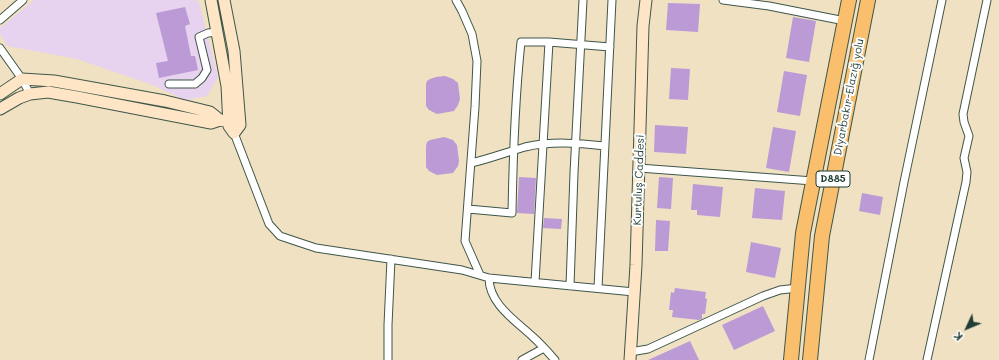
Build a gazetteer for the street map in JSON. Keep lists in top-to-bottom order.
{
  "streets": {
    "highway": ["Diyarbakır-Elazığ yolu", "D885"],
    "street": ["Kurtuluş Caddesi"]
  },
  "north": "bottom left"
}
